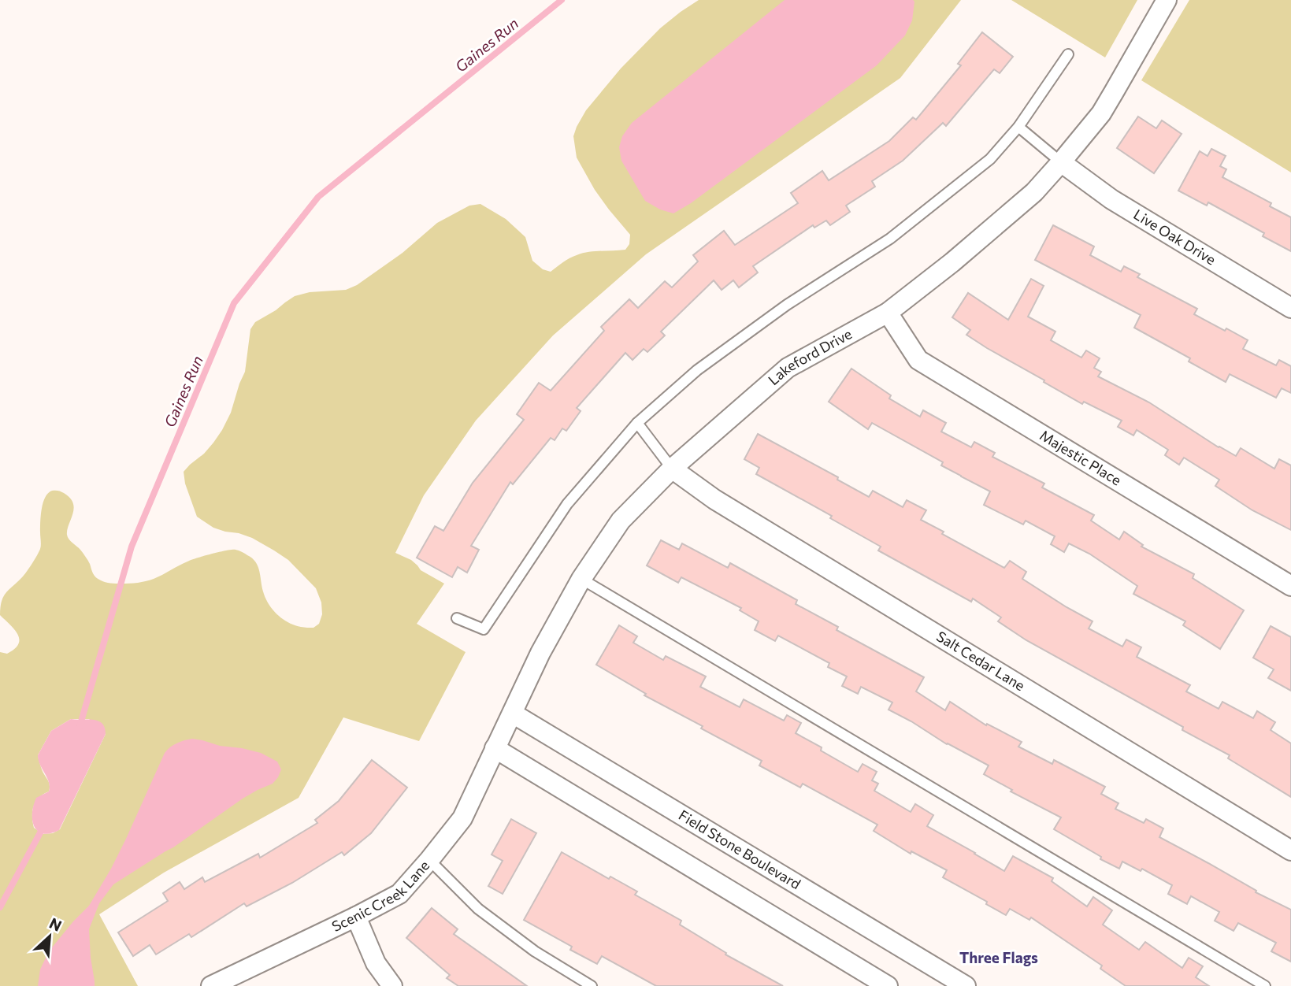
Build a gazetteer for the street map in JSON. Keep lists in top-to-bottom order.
{
  "streets": {
    "street": [
      "Live Oak Drive",
      "Lakeford Drive",
      "Majestic Place",
      "Salt Cedar Lane",
      "Field Stone Boulevard",
      "Scenic Creek Lane"
    ]
  },
  "crossings": [
    ["Live Oak Drive", "Lakeford Drive"],
    ["Lakeford Drive", "Majestic Place"],
    ["Lakeford Drive", "Salt Cedar Lane"],
    ["Lakeford Drive", "Field Stone Boulevard"],
    ["Lakeford Drive", "Scenic Creek Lane"]
  ],
  "districts": ["Three Flags"],
  "water": ["Gaines Run"],
  "north": "top right"
}
